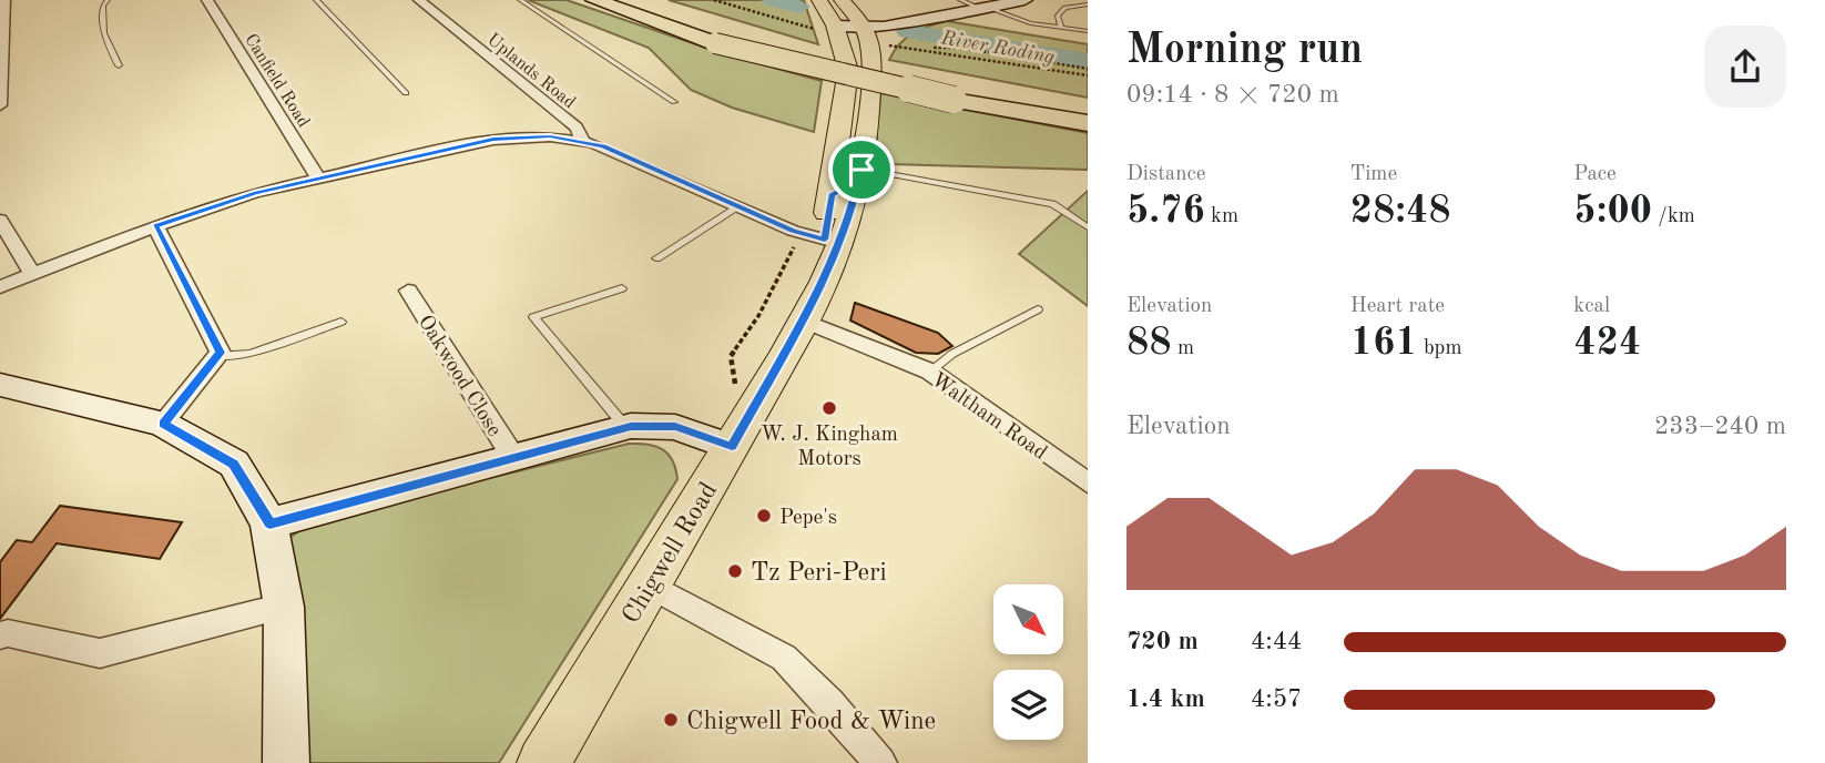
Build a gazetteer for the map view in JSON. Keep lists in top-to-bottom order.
{
  "streets": {
    "main road": ["Chigwell Road"],
    "street": [
      "Uplands Road",
      "Canfield Road",
      "Oakwood Close",
      "Waltham Road"
    ]
  },
  "crossings": [
    ["Waltham Road", "Chigwell Road"]
  ],
  "water": ["River Roding"],
  "places": [
    "W. J. Kingham Motors",
    "Pepe's",
    "Tz Peri-Peri",
    "Chigwell Food & Wine"
  ],
  "north": "bottom right",
  "page": {
    "heading": ["Morning run", "09:14 · 8 × 720 m"],
    "stats": [
      ["Distance", "5.76 km"],
      ["Time", "28:48"],
      ["Pace", "5:00 /km"],
      ["Elevation", "88 m"],
      ["Heart rate", "161 bpm"],
      ["kcal", "424"]
    ],
    "chart": ["Elevation", "233–240 m"],
    "list": [
      {
        "name": "720 m",
        "note": "4:44"
      },
      {
        "name": "1.4 km",
        "note": "4:57"
      }
    ]
  }
}
